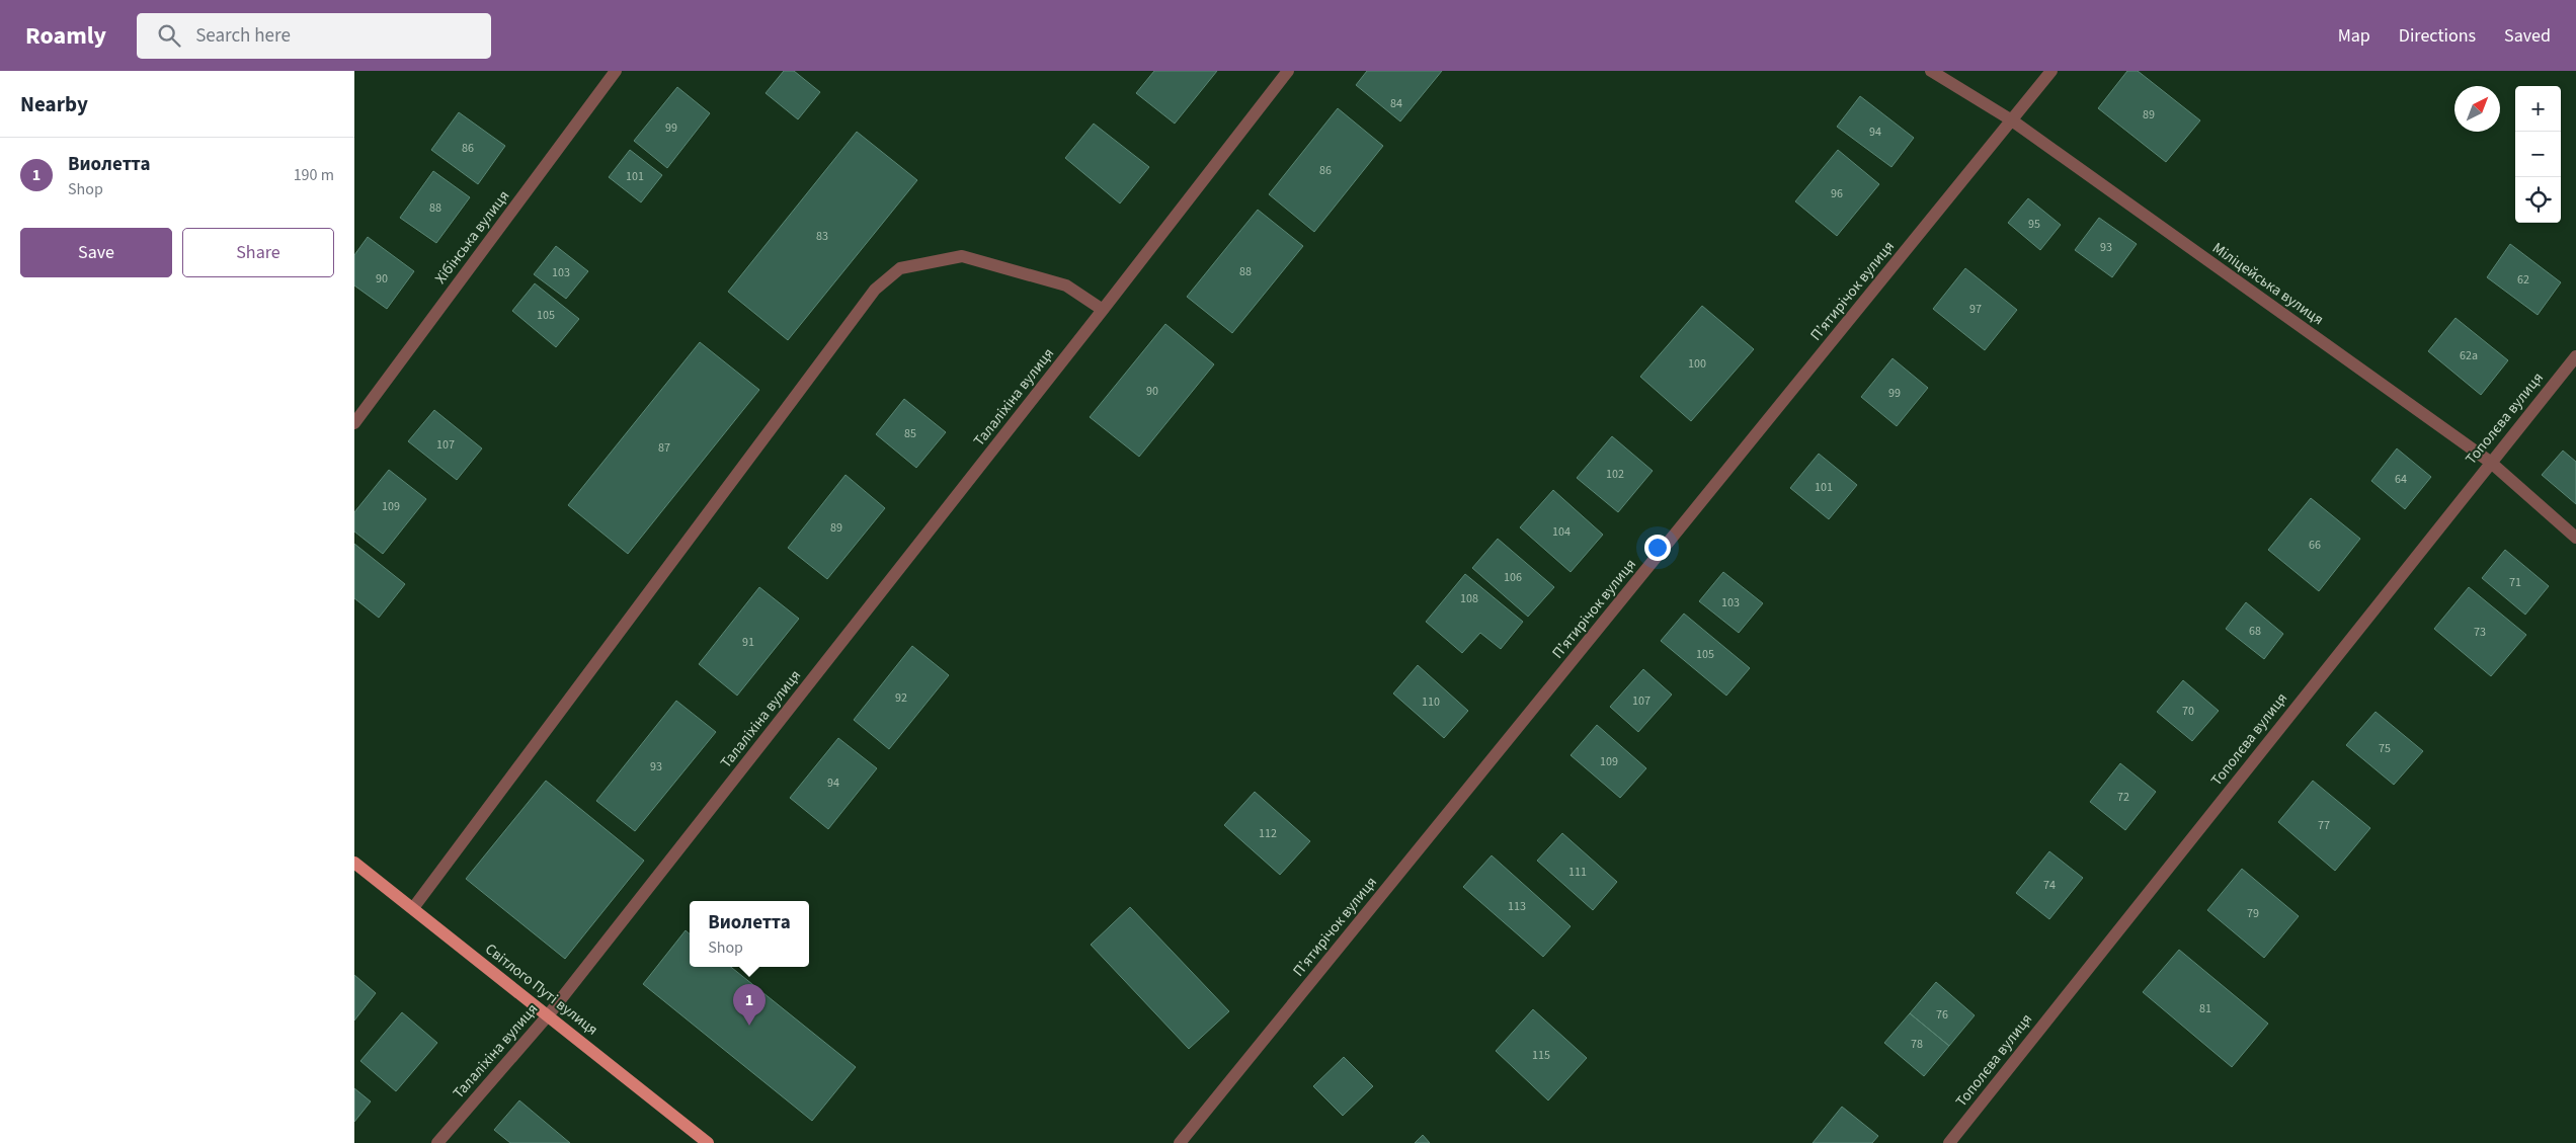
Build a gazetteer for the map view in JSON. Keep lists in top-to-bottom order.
{
  "streets": {
    "main road": ["Світлого Путі вулиця"],
    "street": [
      "Хібінська вулиця",
      "Міліцейська вулиця",
      "П’ятирічок вулиця",
      "Талаліхіна вулиця",
      "Тополєва вулиця"
    ]
  },
  "crossings": [
    ["Міліцейська вулиця", "П’ятирічок вулиця"],
    ["Міліцейська вулиця", "Тополєва вулиця"],
    ["Талаліхіна вулиця", "Світлого Путі вулиця"]
  ],
  "house_numbers": [
    "84",
    "89",
    "99",
    "94",
    "86",
    "86",
    "101",
    "96",
    "88",
    "95",
    "83",
    "93",
    "88",
    "103",
    "90",
    "62",
    "97",
    "105",
    "62а",
    "100",
    "90",
    "99",
    "85",
    "107",
    "87",
    "102",
    "64",
    "101",
    "109",
    "89",
    "104",
    "66",
    "106",
    "71",
    "108",
    "103",
    "68",
    "73",
    "91",
    "105",
    "92",
    "107",
    "110",
    "70",
    "75",
    "109",
    "93",
    "94",
    "72",
    "77",
    "112",
    "111",
    "74",
    "113",
    "79",
    "81",
    "76",
    "78",
    "115"
  ],
  "north": "top right",
  "page": {
    "header": "Roamly",
    "search": "Search here",
    "nav": ["Map", "Directions", "Saved"],
    "heading": "Nearby",
    "map_buttons": ["+", "−"],
    "list": [
      {
        "mark": "1",
        "name": "Виолетта",
        "note": "Shop",
        "value": "190 m"
      }
    ],
    "buttons": ["Save", "Share"],
    "popup": ["Виолетта", "Shop"],
    "pins": "1"
  }
}
